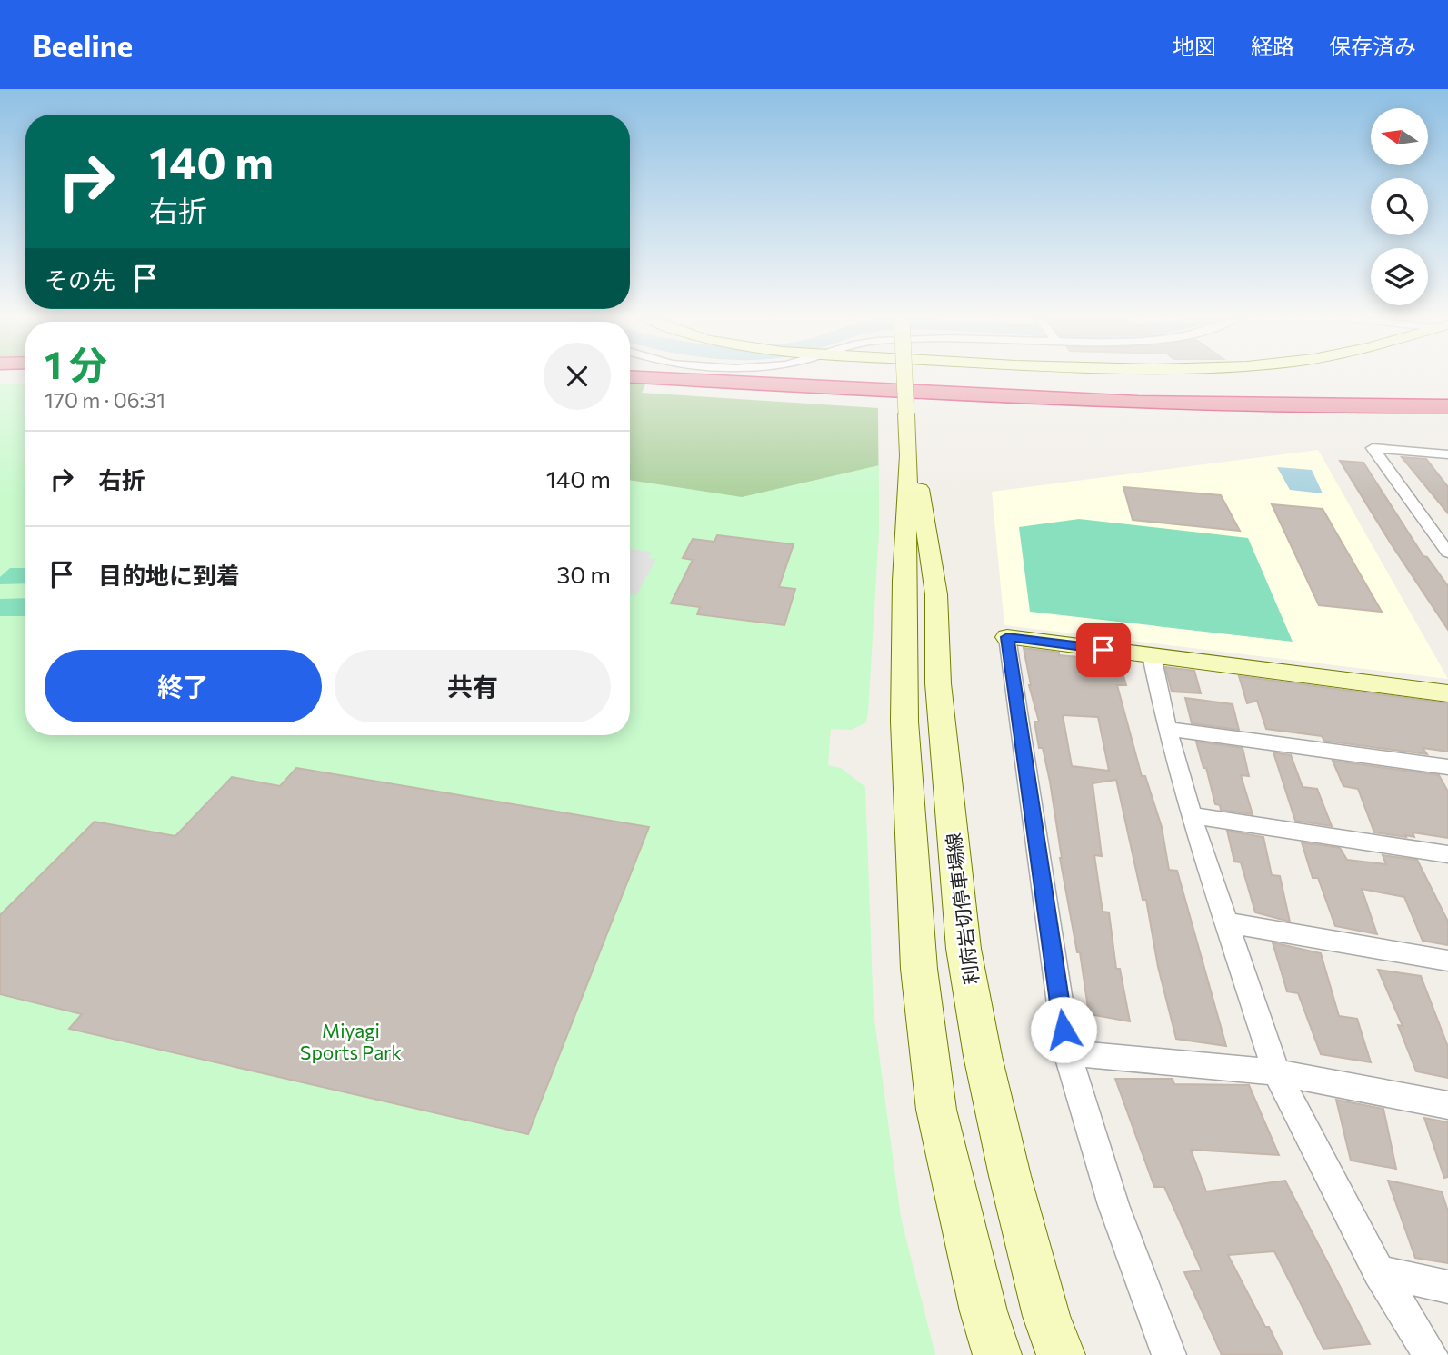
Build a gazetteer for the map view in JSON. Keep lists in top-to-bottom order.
{
  "streets": {
    "main road": ["利府岩切停車場線"]
  },
  "parks": ["Miyagi Sports Park"],
  "north": "left",
  "page": {
    "header": "Beeline",
    "nav": ["地図", "経路", "保存済み"],
    "turn": ["140 m", "右折"],
    "then": "その先",
    "heading": ["1 分", "170 m · 06:31"],
    "list": [
      {
        "name": "右折",
        "value": "140 m"
      },
      {
        "name": "目的地に到着",
        "value": "30 m"
      }
    ],
    "buttons": ["終了", "共有"]
  }
}
